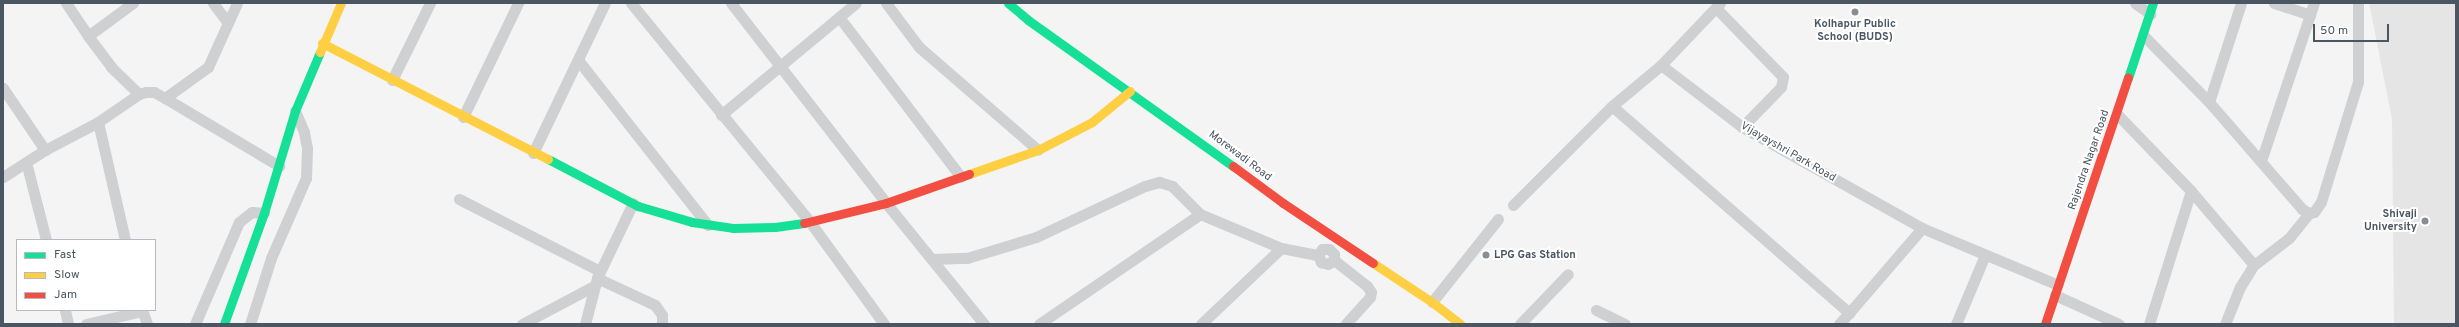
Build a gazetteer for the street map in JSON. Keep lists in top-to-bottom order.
{
  "streets": {
    "street": ["Vijayayshri Park Road", "Morewadi Road", "Rajendra Nagar Road"]
  },
  "crossings": [
    ["Vijayayshri Park Road", "Rajendra Nagar Road"]
  ],
  "places": ["Kolhapur Public School (BUDS)", "Shivaji University", "LPG Gas Station"],
  "legend": ["Fast", "Slow", "Jam"],
  "scale_bar": "50 m"
}
